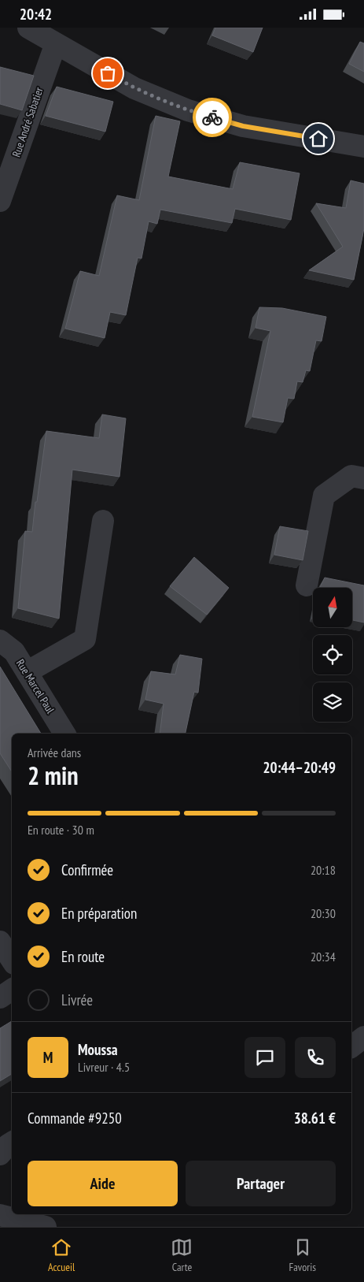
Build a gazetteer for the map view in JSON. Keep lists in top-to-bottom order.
{
  "streets": {
    "street": ["Rue André Sabatier", "Rue Marcel Paul"]
  },
  "north": "top",
  "page": {
    "status": "20:42",
    "heading": ["2 min", "Arrivée dans", "20:44–20:49"],
    "panel": [
      "Moussa",
      "Livreur · 4.5",
      "Commande #9250",
      "38.61 €"
    ],
    "bar": "En route · 30 m",
    "list": [
      ["Confirmée", "20:18"],
      ["En préparation", "20:30"],
      ["En route", "20:34"],
      "Livrée"
    ],
    "round": "M",
    "buttons": ["Aide", "Partager"],
    "tabs": ["Accueil", "Carte", "Favoris"]
  }
}
